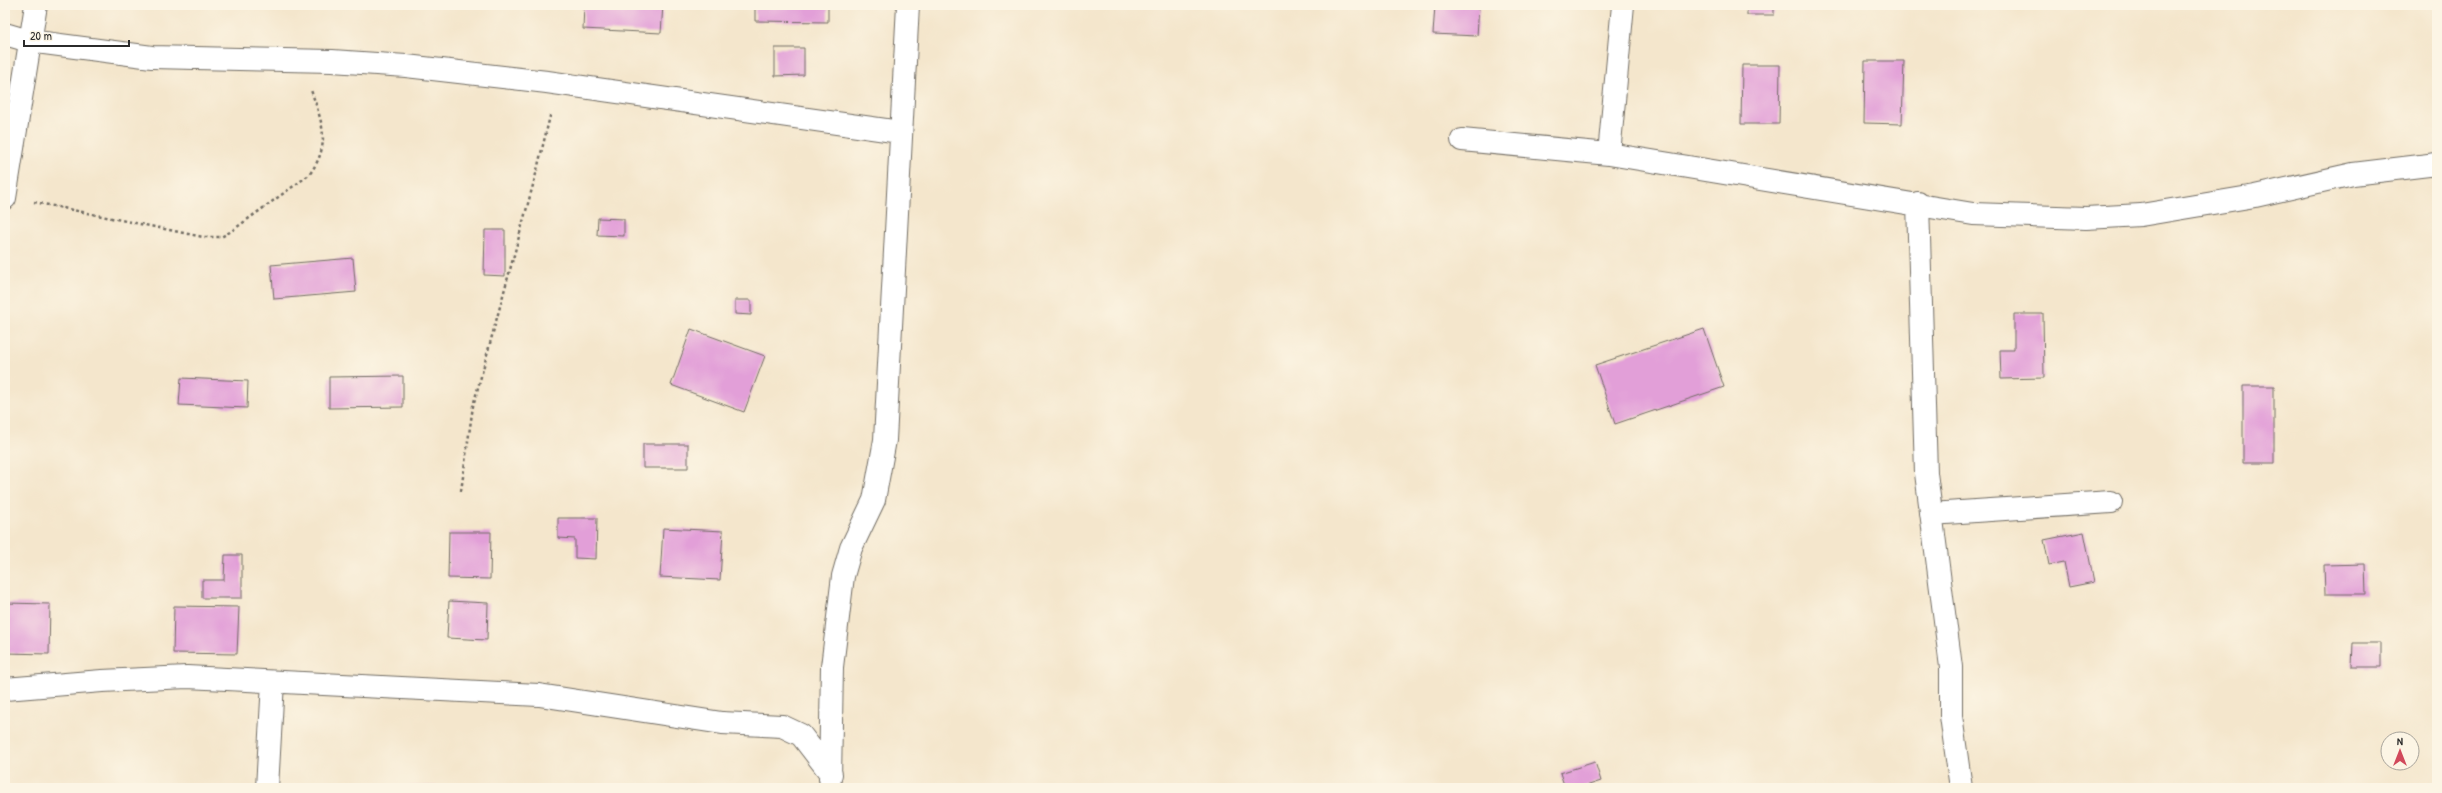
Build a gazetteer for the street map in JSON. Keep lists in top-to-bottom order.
{
  "scale_bar": "20 m",
  "north": "top"
}
